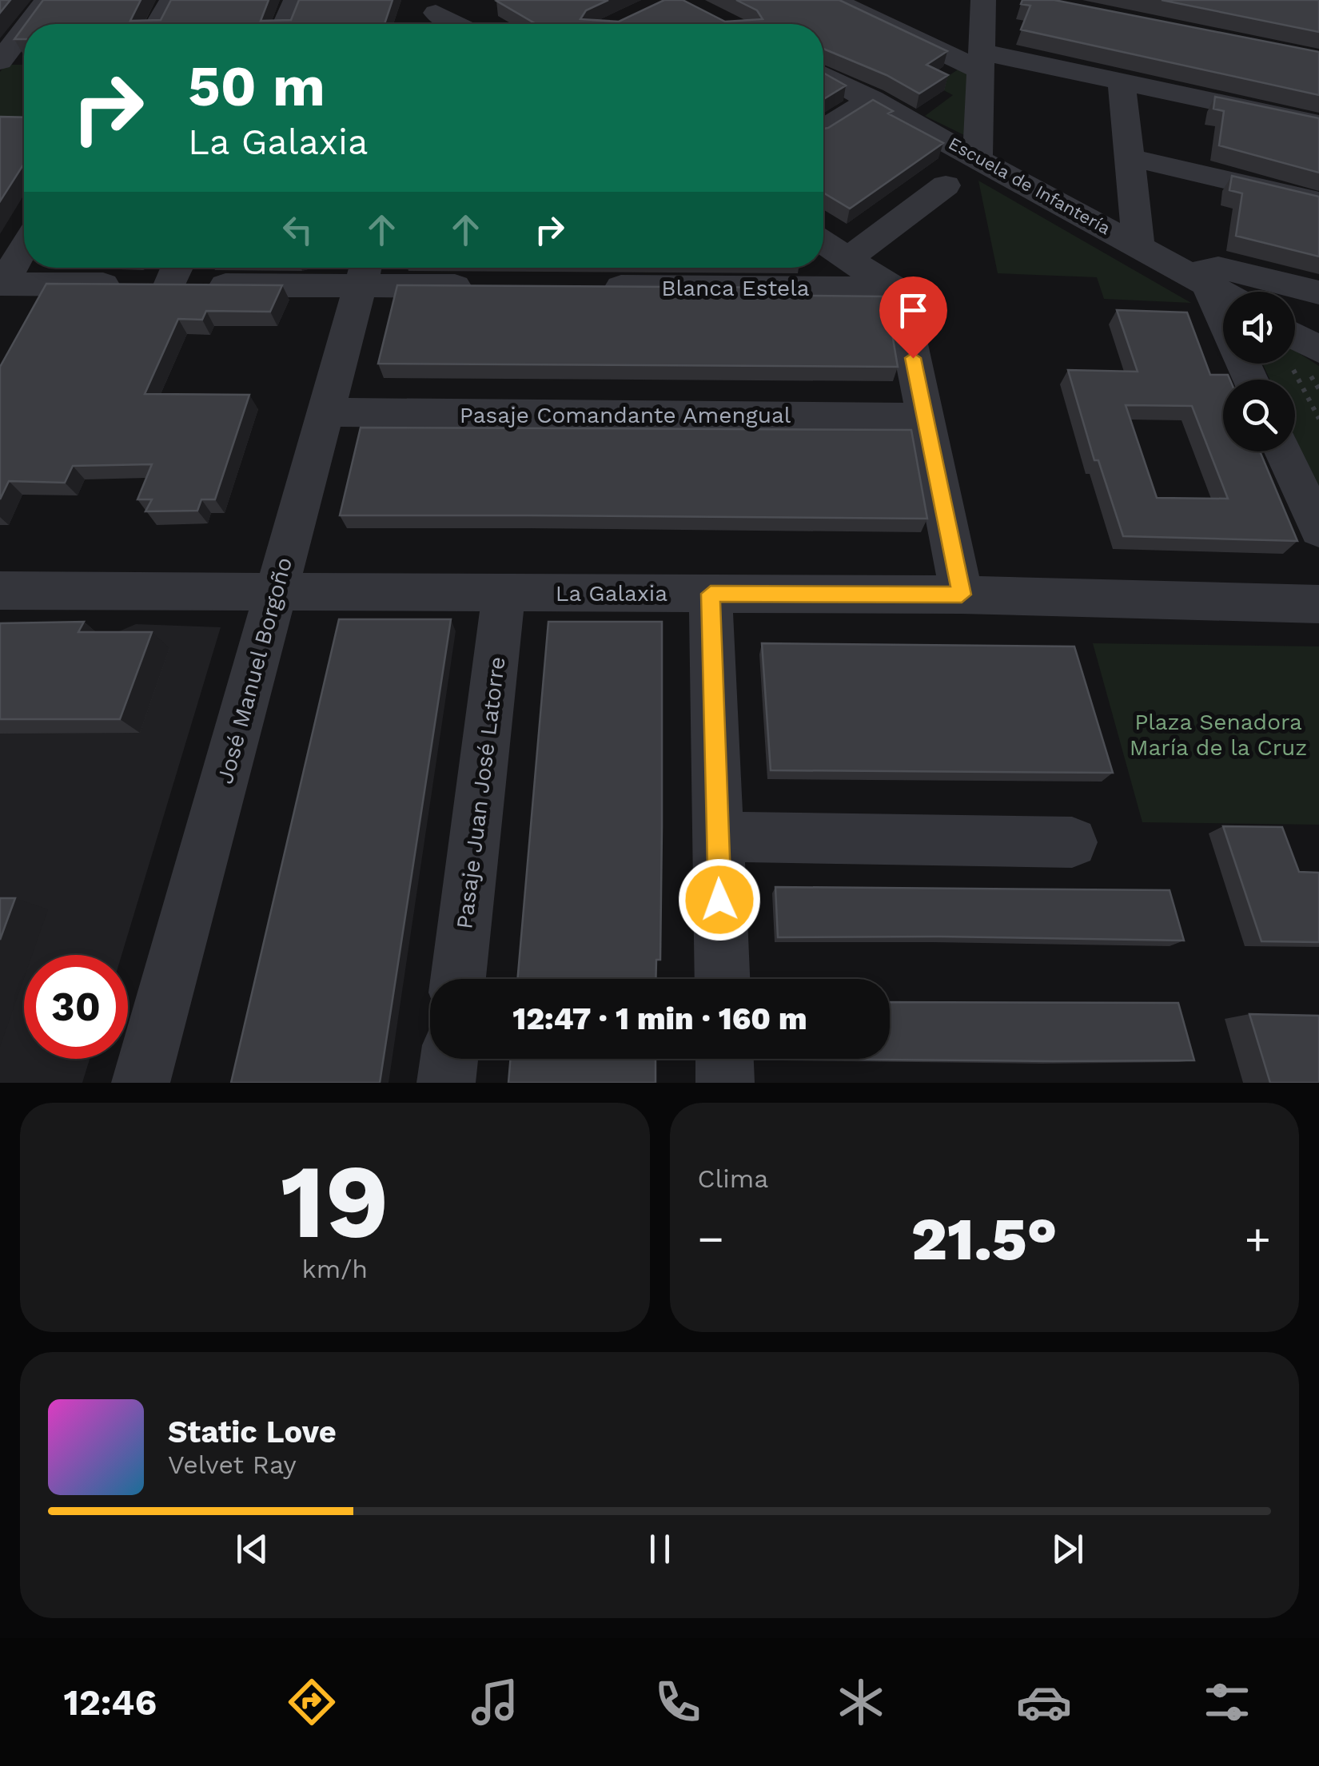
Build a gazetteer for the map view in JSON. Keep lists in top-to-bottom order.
{
  "streets": {
    "street": [
      "Escuela de Infantería",
      "Blanca Estela",
      "Pasaje Comandante Amengual",
      "La Galaxia",
      "José Manuel Borgoño",
      "Pasaje Juan José Latorre"
    ]
  },
  "crossings": [
    ["Pasaje Comandante Amengual", "José Manuel Borgoño"],
    ["La Galaxia", "José Manuel Borgoño"],
    ["La Galaxia", "Pasaje Juan José Latorre"]
  ],
  "parks": ["Plaza Senadora María de la Cruz"],
  "page": {
    "turn": ["50 m", "La Galaxia"],
    "limit": "30",
    "trip": "12:47 · 1 min · 160 m",
    "tile": [
      ["19", "km/h"],
      "Clima"
    ],
    "heat": ["−", "21.5°", "+"],
    "song": ["Static Love", "Velvet Ray"],
    "tabs": "12:46"
  }
}
